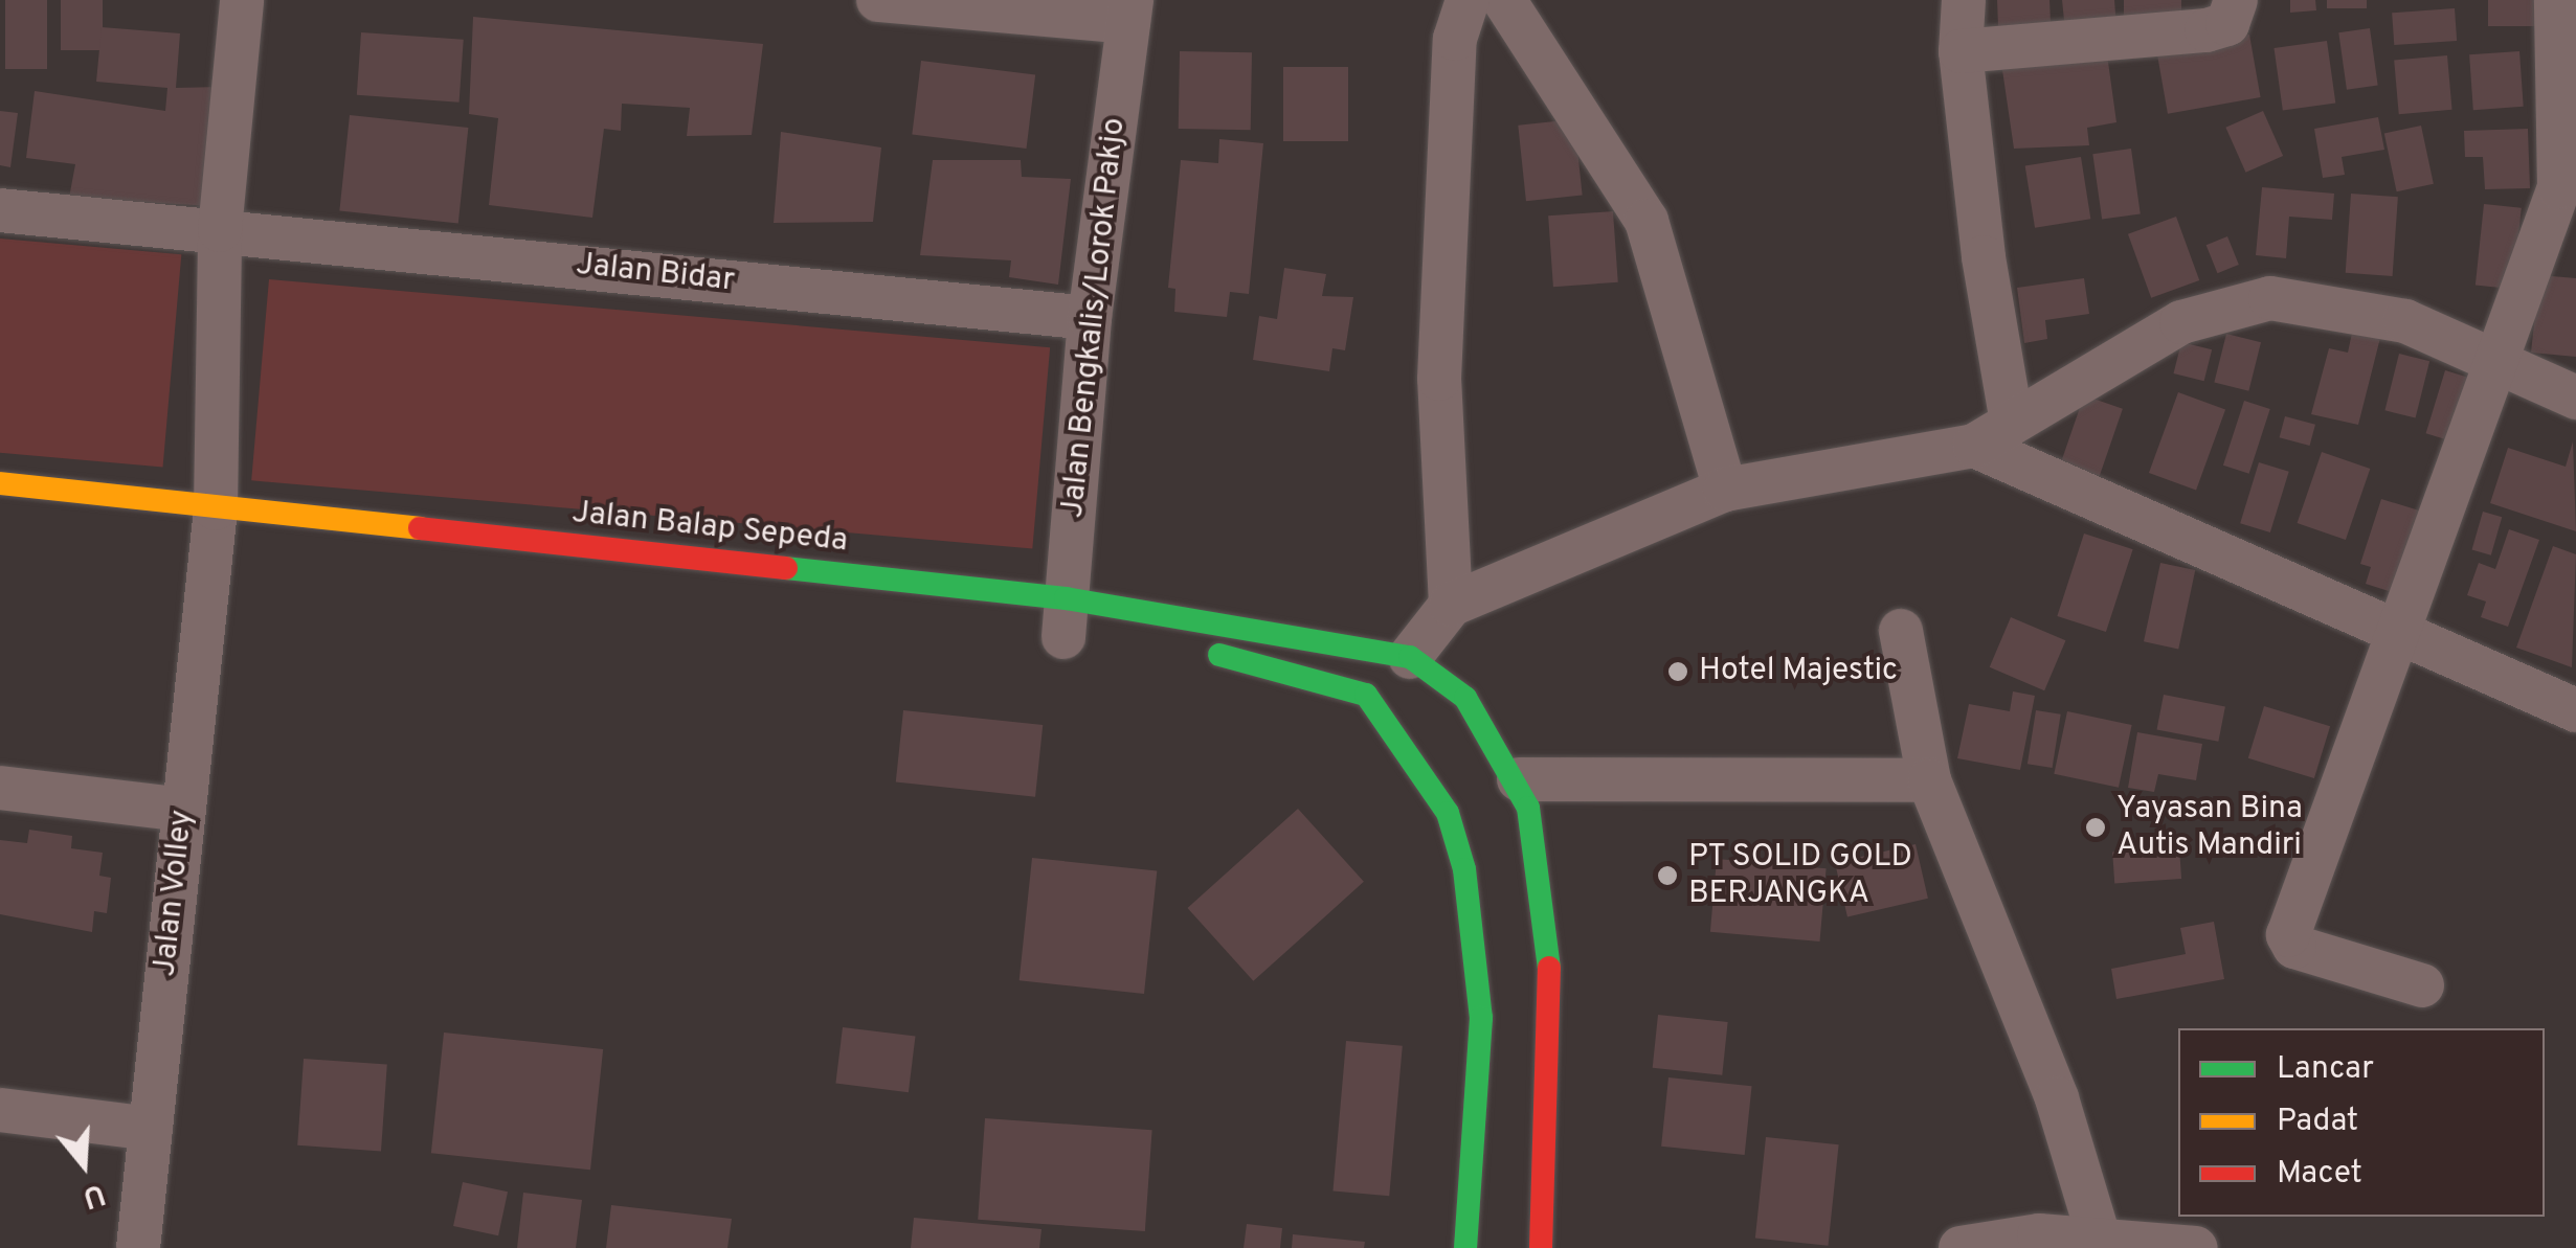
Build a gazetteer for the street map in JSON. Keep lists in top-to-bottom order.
{
  "streets": {
    "main road": ["Jalan Balap Sepeda"],
    "street": ["Jalan Bidar", "Jalan Bengkalis/Lorok Pakjo", "Jalan Volley"]
  },
  "crossings": [
    ["Jalan Bidar", "Jalan Bengkalis/Lorok Pakjo"],
    ["Jalan Bidar", "Jalan Volley"],
    ["Jalan Bengkalis/Lorok Pakjo", "Jalan Balap Sepeda"],
    ["Jalan Balap Sepeda", "Jalan Volley"]
  ],
  "places": ["Hotel Majestic", "Yayasan Bina Autis Mandiri", "PT SOLID GOLD BERJANGKA"],
  "legend": ["Lancar", "Padat", "Macet"],
  "north": "bottom"
}
